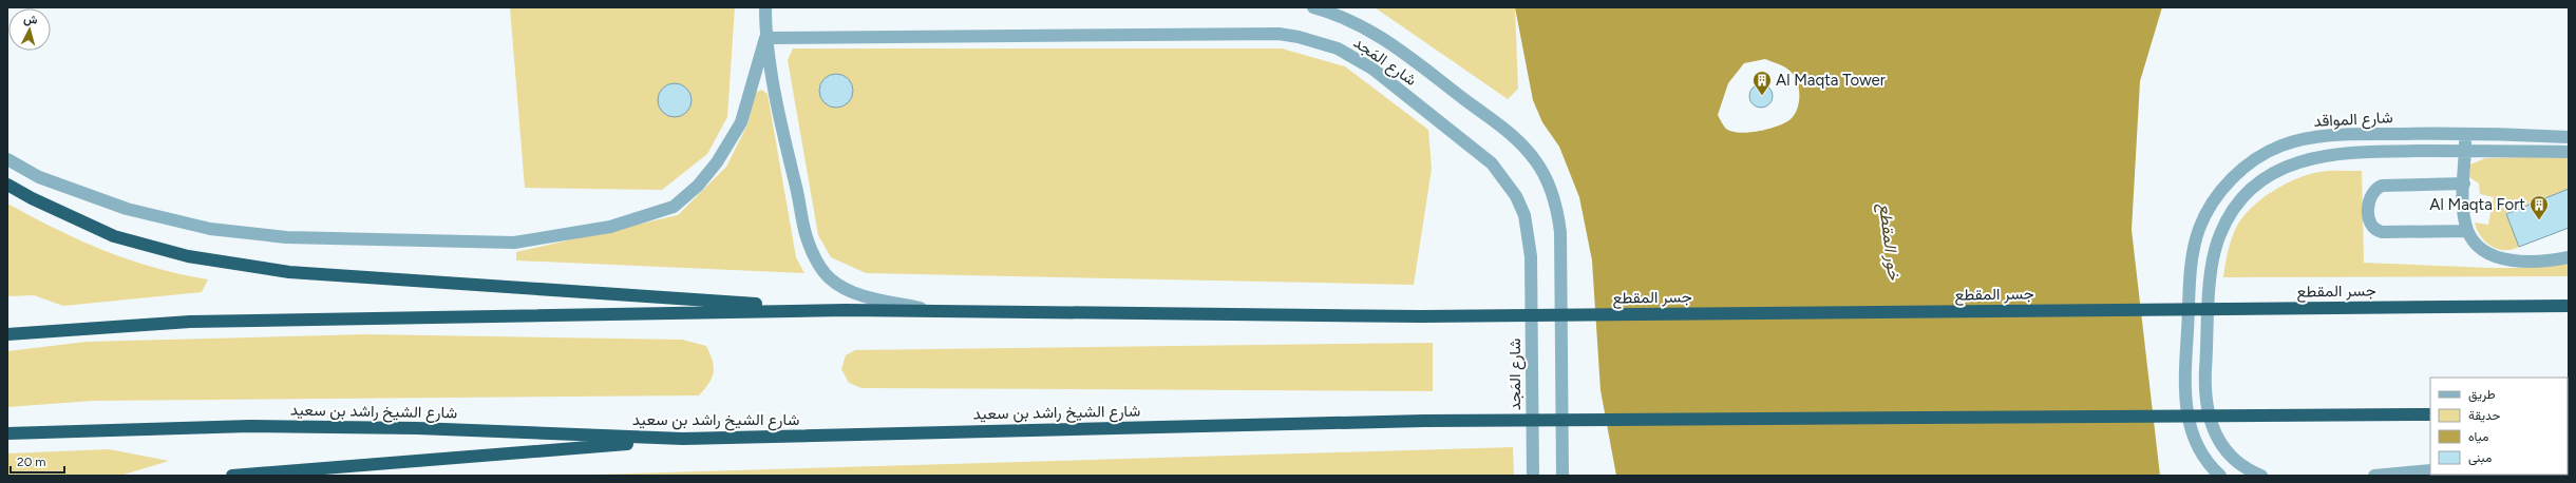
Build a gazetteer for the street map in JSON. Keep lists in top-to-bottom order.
{
  "streets": {
    "highway": ["جسر المقطع", "شارع الشيخ راشد بن سعيد"],
    "street": ["شارع المَجد", "شارع المواقد"]
  },
  "water": ["خور المقطع"],
  "places": {
    "building": ["Al Maqta Tower", "Al Maqta Fort"]
  },
  "legend": [
    "طريق",
    "حديقة",
    "مياه",
    "مبنى"
  ],
  "scale_bar": "20 m",
  "north": "top"
}
